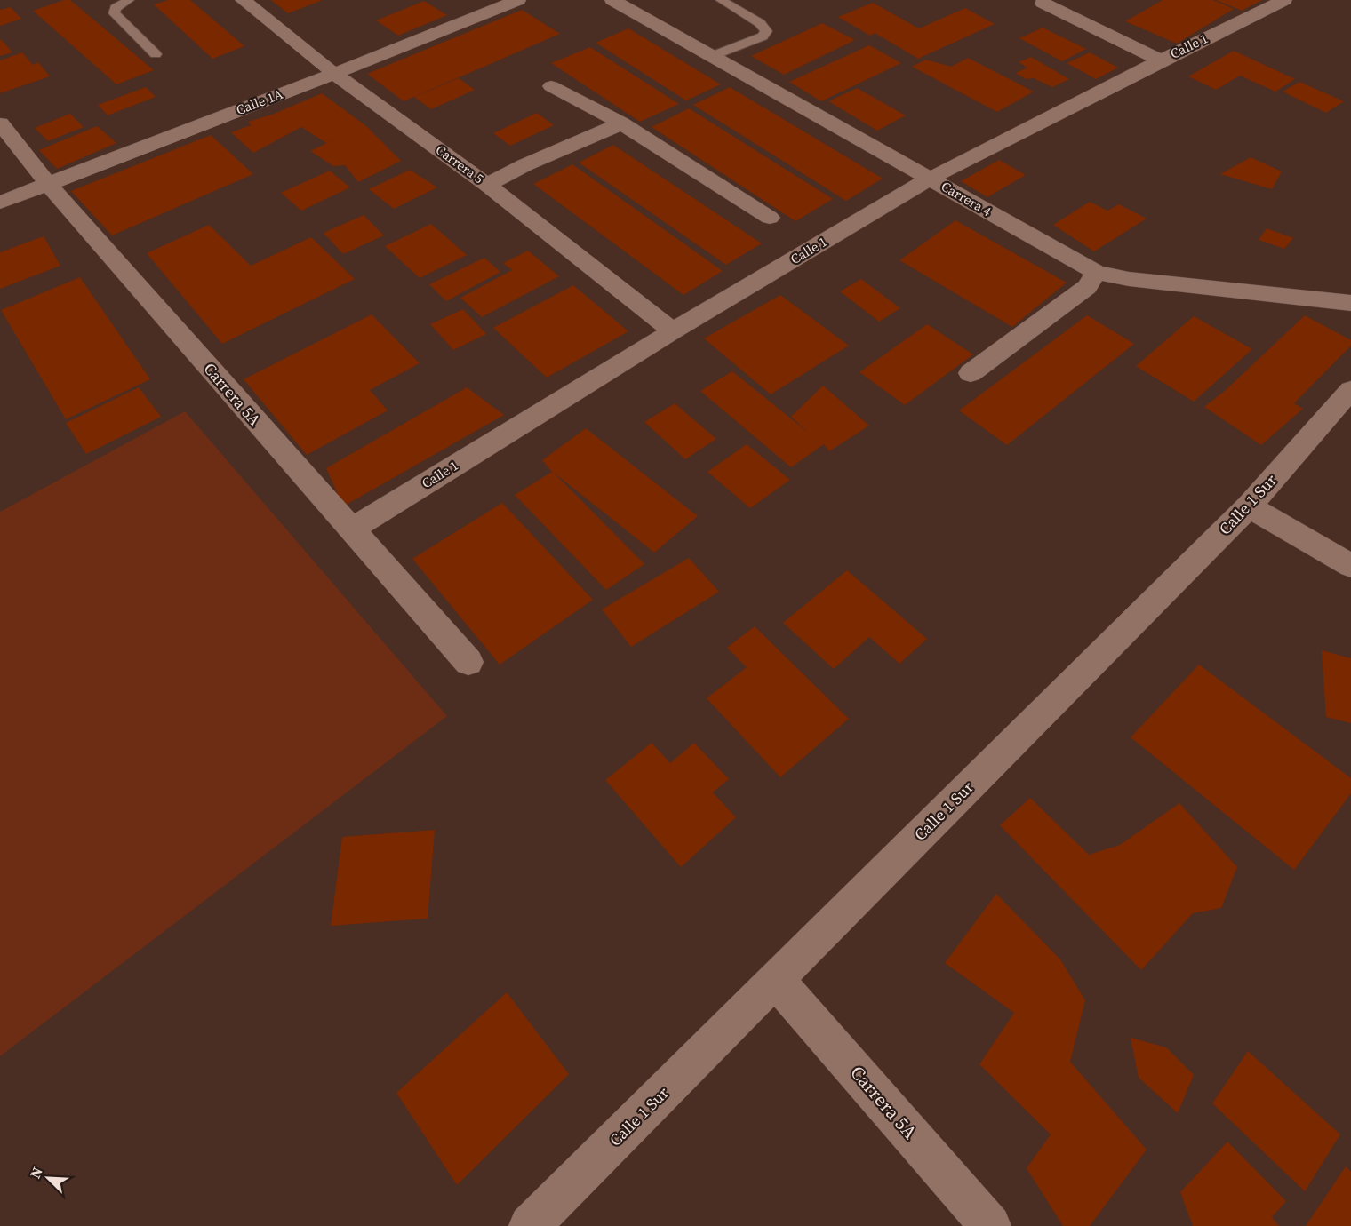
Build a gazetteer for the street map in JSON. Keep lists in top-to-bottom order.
{
  "streets": {
    "street": [
      "Calle 1",
      "Calle 1A",
      "Carrera 5",
      "Carrera 4",
      "Carrera 5A",
      "Calle 1 Sur"
    ]
  },
  "crossings": [
    ["Calle 1", "Carrera 5"],
    ["Calle 1", "Carrera 4"],
    ["Calle 1", "Carrera 5A"],
    ["Calle 1A", "Carrera 5"],
    ["Calle 1A", "Carrera 5A"],
    ["Carrera 5A", "Calle 1 Sur"]
  ],
  "north": "top left"
}
